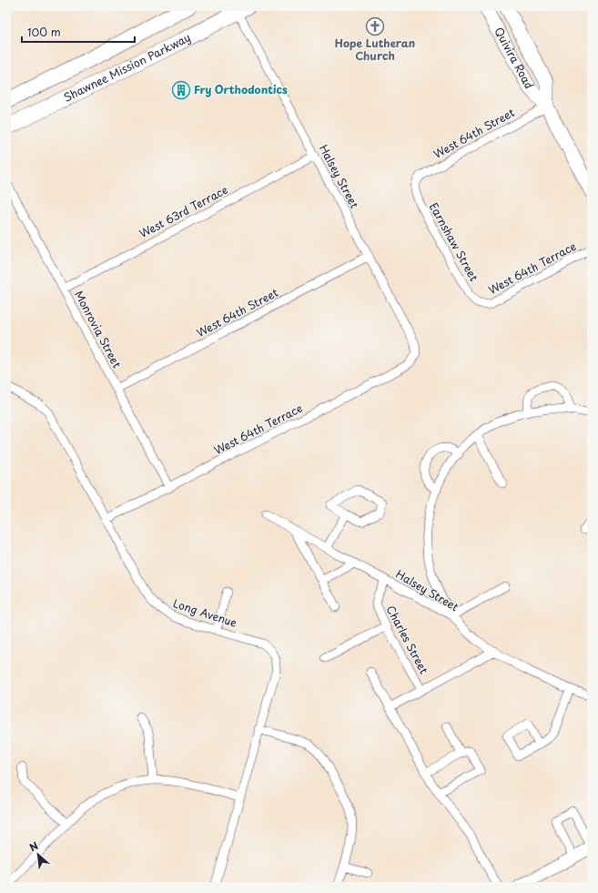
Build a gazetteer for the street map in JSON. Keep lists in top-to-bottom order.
{
  "streets": {
    "highway": ["Shawnee Mission Parkway"],
    "main road": ["Quivira Road"],
    "street": [
      "West 64th Street",
      "Halsey Street",
      "West 63rd Terrace",
      "Earnshaw Street",
      "West 64th Terrace",
      "Monrovia Street",
      "Long Avenue",
      "Charles Street"
    ]
  },
  "crossings": [
    ["Quivira Road", "West 64th Street"],
    ["Shawnee Mission Parkway", "Halsey Street"],
    ["West 64th Street", "Halsey Street"],
    ["West 64th Street", "Earnshaw Street"],
    ["West 64th Street", "Monrovia Street"],
    ["Halsey Street", "West 63rd Terrace"],
    ["Halsey Street", "West 64th Terrace"],
    ["Halsey Street", "Charles Street"],
    ["West 63rd Terrace", "Monrovia Street"],
    ["Earnshaw Street", "West 64th Terrace"],
    ["West 64th Terrace", "Monrovia Street"],
    ["West 64th Terrace", "Long Avenue"]
  ],
  "places": {
    "church": ["Hope Lutheran Church"],
    "building": ["Fry Orthodontics"]
  },
  "scale_bar": "100 m",
  "north": "top left"
}
